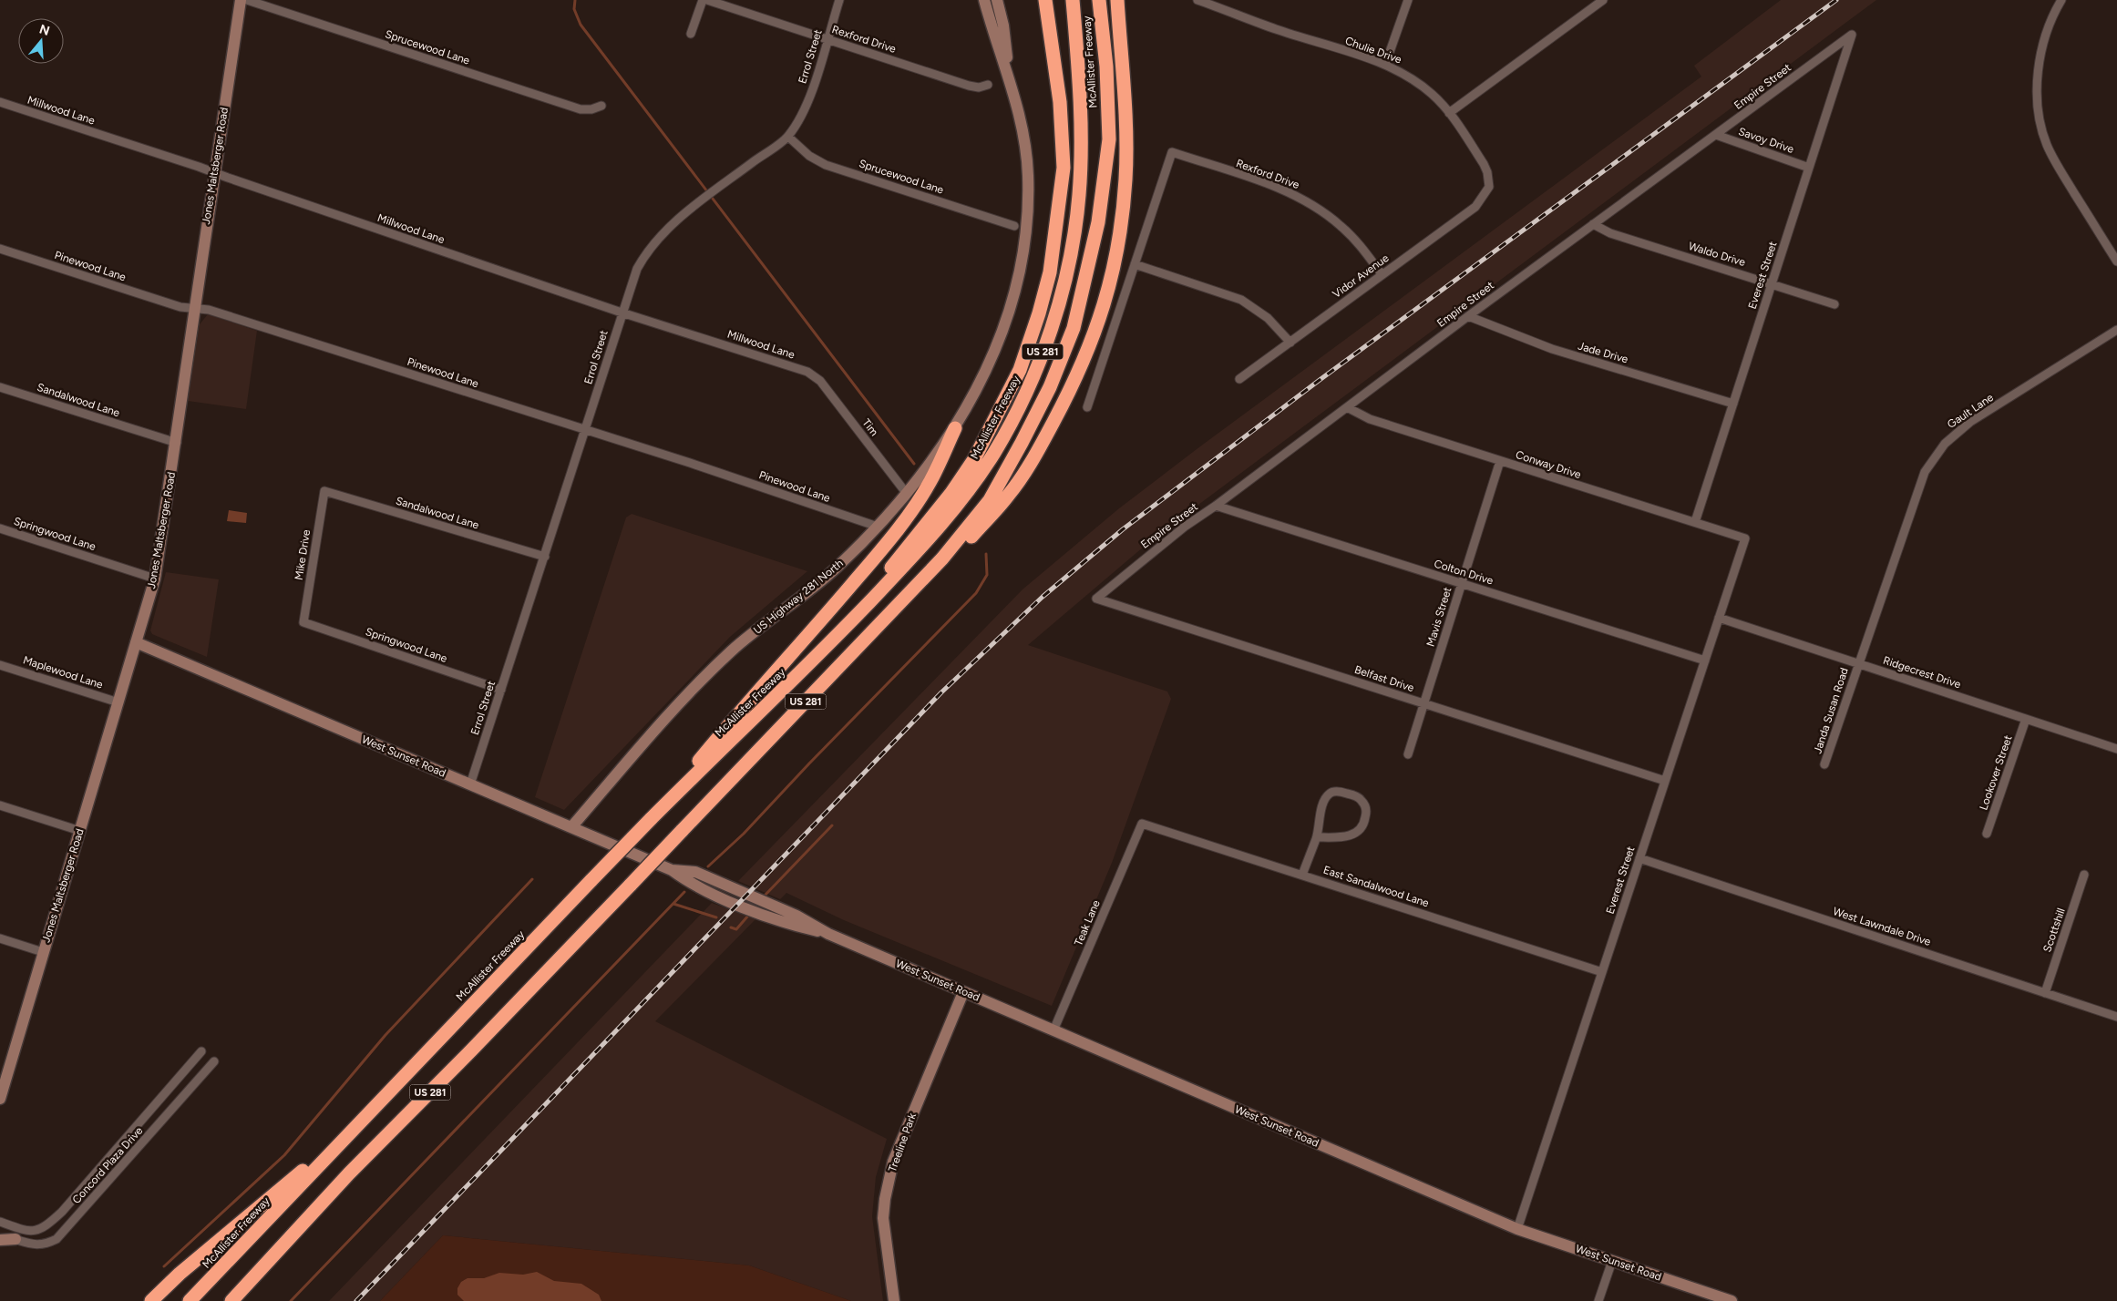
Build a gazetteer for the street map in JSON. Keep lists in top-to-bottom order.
{
  "streets": {
    "highway": ["McAllister Freeway", "US 281"],
    "main road": [
      "Jones Maltsberger Road",
      "US Highway 281 North",
      "West Sunset Road",
      "Treeline Park"
    ],
    "street": [
      "Rexford Drive",
      "Sprucewood Lane",
      "Chulie Drive",
      "Errol Street",
      "Empire Street",
      "Millwood Lane",
      "Savoy Drive",
      "Waldo Drive",
      "Pinewood Lane",
      "Everest Street",
      "Vidor Avenue",
      "Jade Drive",
      "Sandalwood Lane",
      "Gault Lane",
      "Tim",
      "Conway Drive",
      "Springwood Lane",
      "Mike Drive",
      "Colton Drive",
      "Mavis Street",
      "Maplewood Lane",
      "Ridgecrest Drive",
      "Belfast Drive",
      "Janda Susan Road",
      "Lookover Street",
      "East Sandalwood Lane",
      "Teak Lane",
      "West Lawndale Drive",
      "Scottshill",
      "Concord Plaza Drive"
    ]
  },
  "crossings": [
    ["Rexford Drive", "Errol Street"],
    ["Rexford Drive", "Vidor Avenue"],
    ["Sprucewood Lane", "Errol Street"],
    ["Chulie Drive", "Vidor Avenue"],
    ["Errol Street", "Millwood Lane"],
    ["Errol Street", "Pinewood Lane"],
    ["Errol Street", "Sandalwood Lane"],
    ["Errol Street", "Springwood Lane"],
    ["Errol Street", "West Sunset Road"],
    ["Empire Street", "Savoy Drive"],
    ["Empire Street", "Waldo Drive"],
    ["Empire Street", "Everest Street"],
    ["Empire Street", "Jade Drive"],
    ["Empire Street", "Conway Drive"],
    ["Empire Street", "Colton Drive"],
    ["Empire Street", "Belfast Drive"],
    ["Millwood Lane", "Jones Maltsberger Road"],
    ["Millwood Lane", "Tim"],
    ["Savoy Drive", "Everest Street"],
    ["Jones Maltsberger Road", "Pinewood Lane"],
    ["Jones Maltsberger Road", "Sandalwood Lane"],
    ["Jones Maltsberger Road", "Springwood Lane"],
    ["Jones Maltsberger Road", "Maplewood Lane"],
    ["Jones Maltsberger Road", "West Sunset Road"],
    ["Waldo Drive", "Everest Street"],
    ["Pinewood Lane", "US Highway 281 North"],
    ["Everest Street", "Jade Drive"],
    ["Everest Street", "Conway Drive"],
    ["Everest Street", "Colton Drive"],
    ["Everest Street", "Ridgecrest Drive"],
    ["Everest Street", "Belfast Drive"],
    ["Everest Street", "West Sunset Road"],
    ["Everest Street", "East Sandalwood Lane"],
    ["Everest Street", "West Lawndale Drive"],
    ["Sandalwood Lane", "Mike Drive"],
    ["Gault Lane", "Ridgecrest Drive"],
    ["Gault Lane", "Janda Susan Road"],
    ["Tim", "US Highway 281 North"],
    ["Conway Drive", "Mavis Street"],
    ["Springwood Lane", "Mike Drive"],
    ["Colton Drive", "Mavis Street"],
    ["US Highway 281 North", "West Sunset Road"],
    ["Mavis Street", "Belfast Drive"],
    ["Ridgecrest Drive", "Janda Susan Road"],
    ["Ridgecrest Drive", "Lookover Street"],
    ["West Sunset Road", "Teak Lane"],
    ["West Sunset Road", "Treeline Park"],
    ["East Sandalwood Lane", "Teak Lane"],
    ["West Lawndale Drive", "Scottshill"]
  ],
  "north": "top"
}
